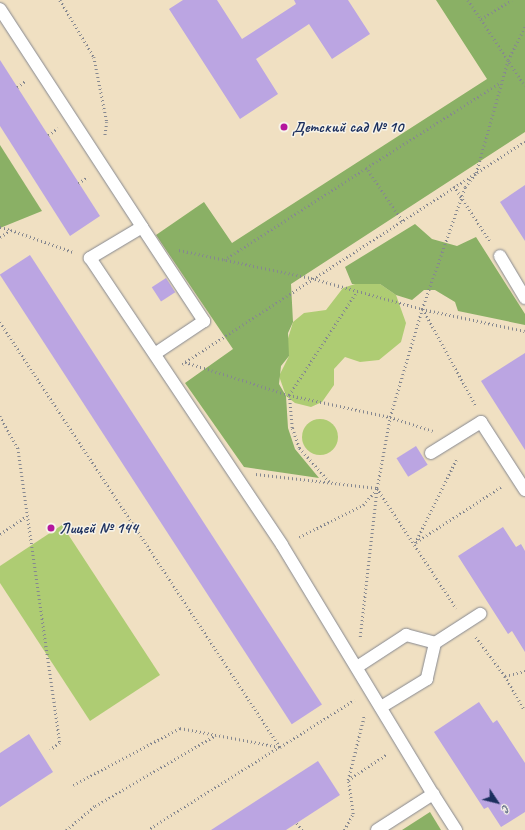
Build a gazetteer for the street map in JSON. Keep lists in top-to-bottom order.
{
  "places": ["Детский сад № 10", "Лицей № 144"],
  "north": "bottom right"
}
